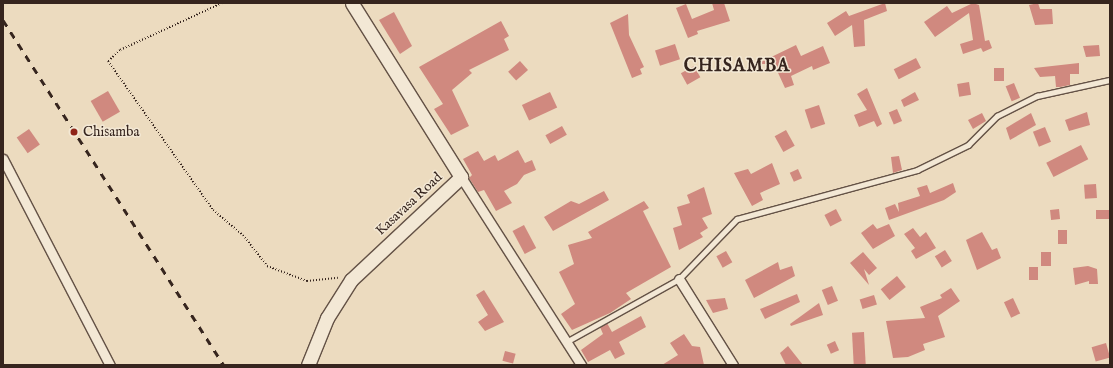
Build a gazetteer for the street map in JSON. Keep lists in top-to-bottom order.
{
  "streets": {
    "street": ["Kasavasa Road"]
  },
  "districts": ["CHISAMBA"],
  "places": ["Chisamba"]
}
